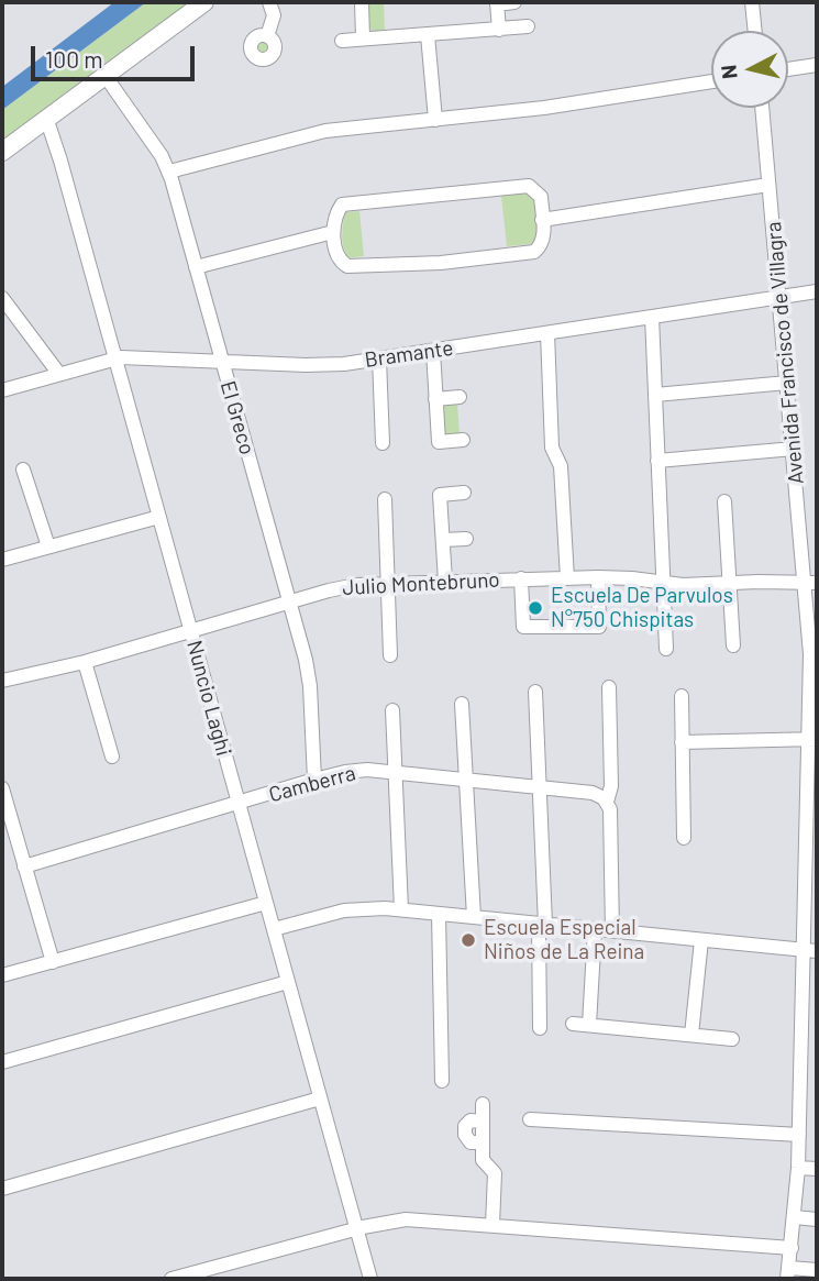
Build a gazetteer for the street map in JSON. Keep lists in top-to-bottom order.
{
  "streets": {
    "street": [
      "Avenida Francisco de Villagra",
      "Bramante",
      "El Greco",
      "Julio Montebruno",
      "Nuncio Laghi",
      "Camberra"
    ]
  },
  "crossings": [
    ["Avenida Francisco de Villagra", "Bramante"],
    ["Avenida Francisco de Villagra", "Julio Montebruno"],
    ["Bramante", "El Greco"],
    ["Bramante", "Nuncio Laghi"],
    ["El Greco", "Julio Montebruno"],
    ["El Greco", "Camberra"],
    ["Julio Montebruno", "Nuncio Laghi"],
    ["Nuncio Laghi", "Camberra"]
  ],
  "places": ["Escuela De Parvulos N°750 Chispitas", "Escuela Especial Niños de La Reina"],
  "scale_bar": "100 m",
  "north": "left"
}
